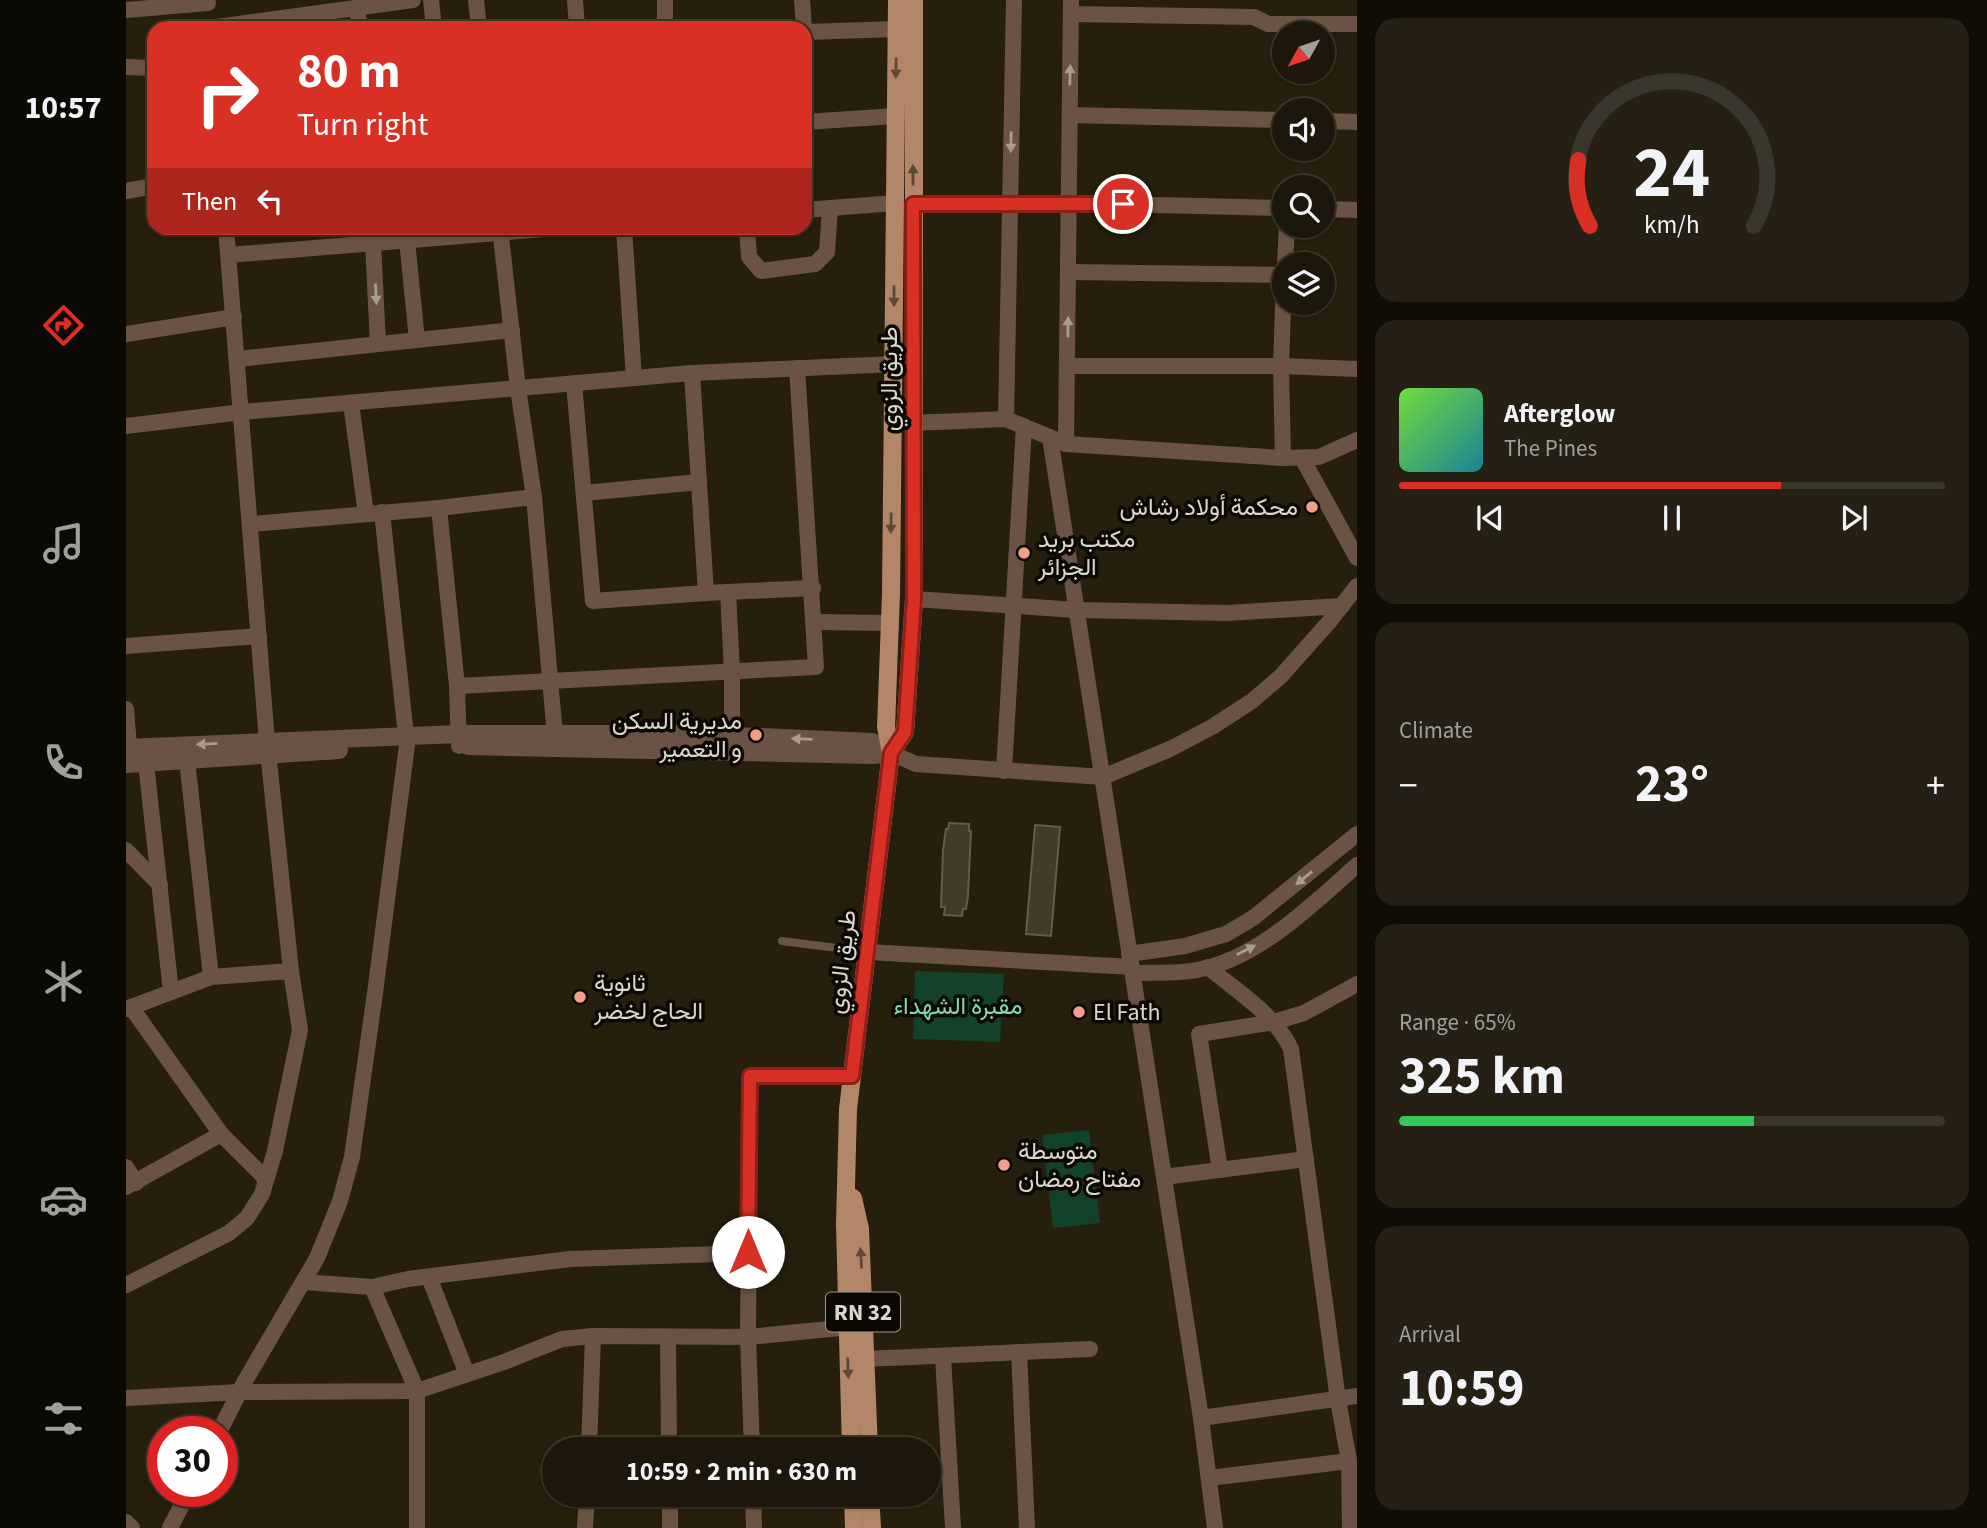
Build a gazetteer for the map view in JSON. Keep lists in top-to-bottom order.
{
  "streets": {
    "main road": ["طريق الزوي", "RN 32"]
  },
  "parks": ["مقبرة الشهداء"],
  "places": [
    "محكمة أولاد رشاش",
    "مكتب بريد الجزائر",
    "مديرية السكن و التعمير",
    "ثانوية الحاج لخضر",
    "El Fath",
    "متوسطة مفتاح رمضان"
  ],
  "north": "bottom left",
  "page": {
    "tabs": "10:57",
    "turn": ["80 m", "Turn right"],
    "then": "Then",
    "song": ["Afterglow", "The Pines"],
    "tile": [
      "Climate",
      ["Range · 65%", "325 km"],
      ["Arrival", "10:59"]
    ],
    "heat": ["−", "23°", "+"],
    "limit": "30",
    "trip": "10:59 · 2 min · 630 m",
    "gauge": ["24", "km/h"]
  }
}
